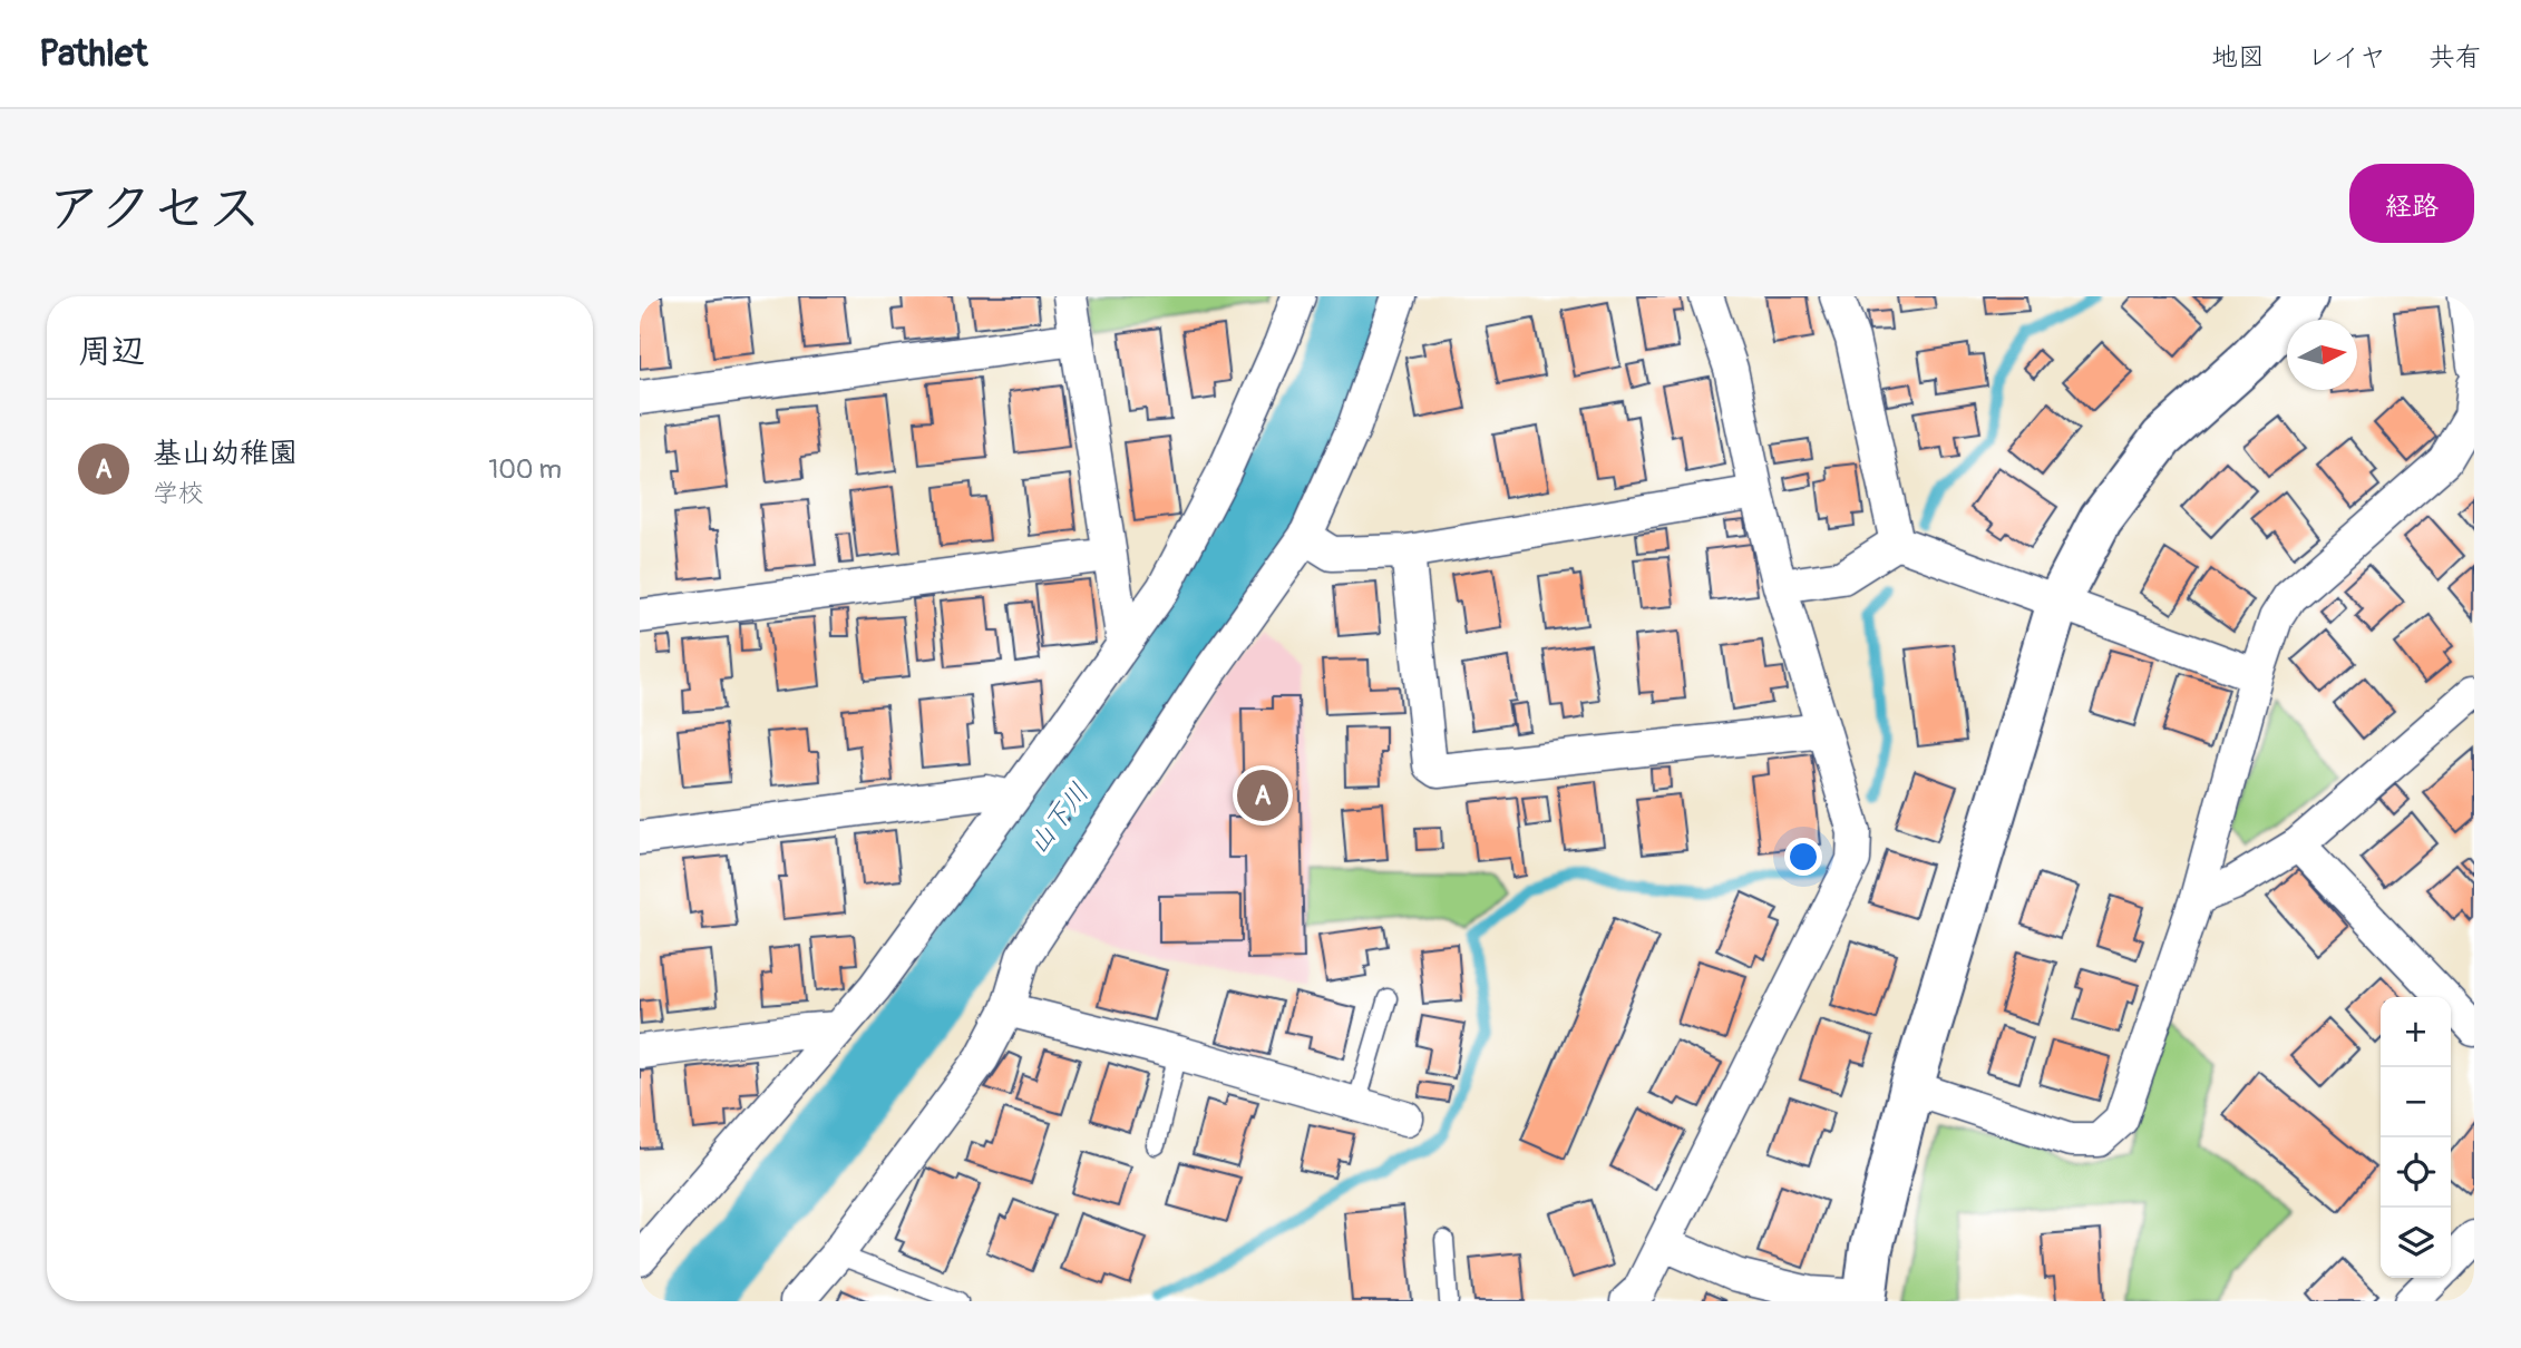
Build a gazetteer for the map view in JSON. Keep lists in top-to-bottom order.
{
  "water": ["山下川"],
  "north": "right",
  "page": {
    "header": "Pathlet",
    "nav": ["地図", "レイヤ", "共有"],
    "title": "アクセス",
    "buttons": "経路",
    "heading": "周辺",
    "list": [
      {
        "mark": "A",
        "name": "基山幼稚園",
        "note": "学校",
        "value": "100 m"
      }
    ],
    "pins": "A",
    "map_buttons": ["+", "−"]
  }
}
